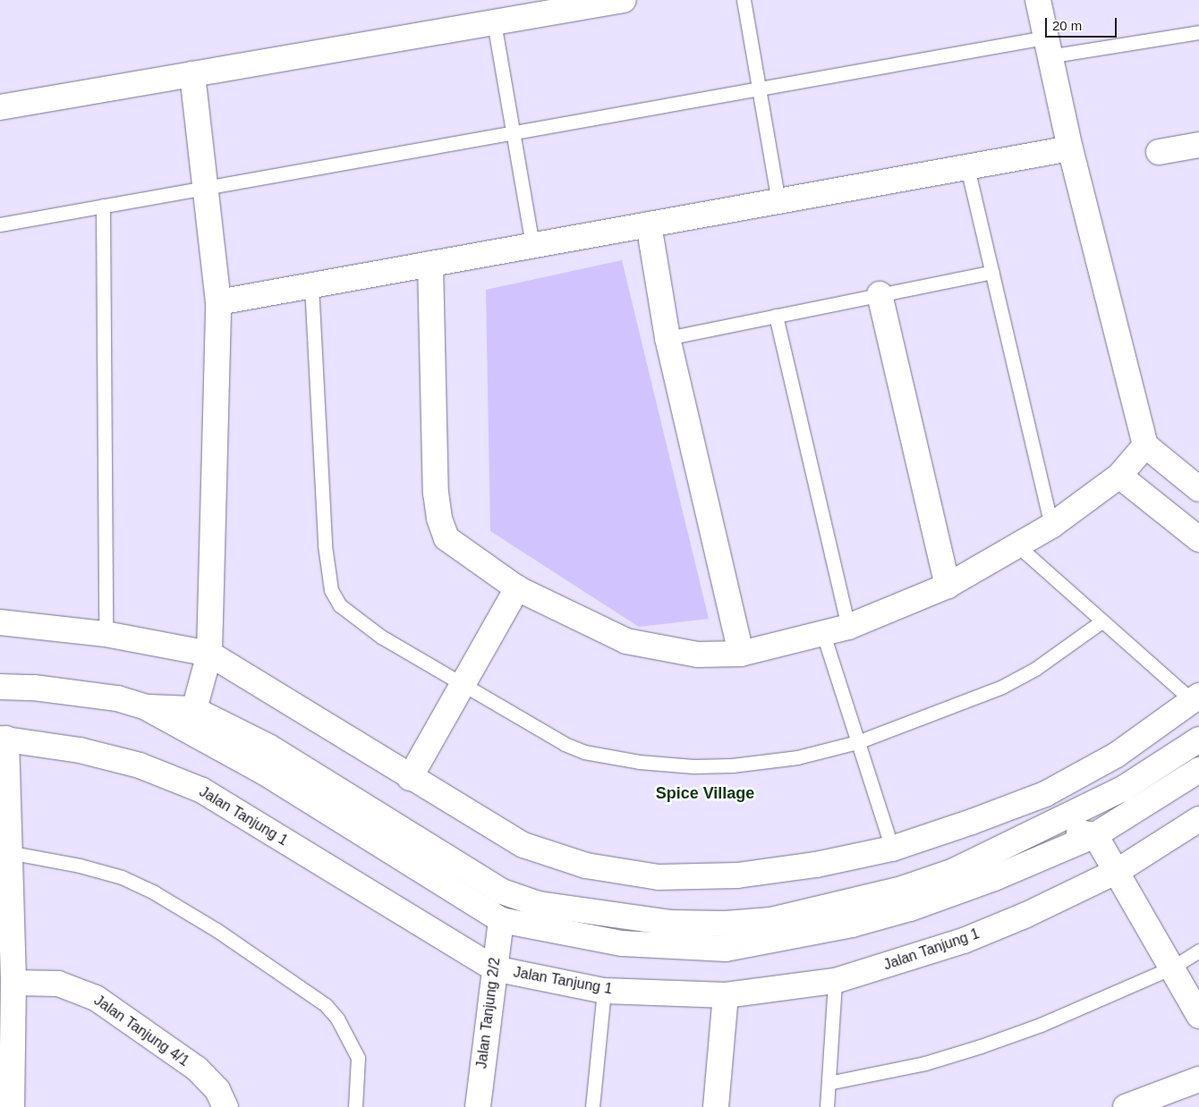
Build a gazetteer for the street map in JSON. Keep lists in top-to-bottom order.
{
  "streets": {
    "street": ["Jalan Tanjung 1", "Jalan Tanjung 2/2", "Jalan Tanjung 4/1"]
  },
  "crossings": [
    ["Jalan Tanjung 1", "Jalan Tanjung 2/2"]
  ],
  "districts": ["Spice Village"],
  "scale_bar": "20 m"
}
